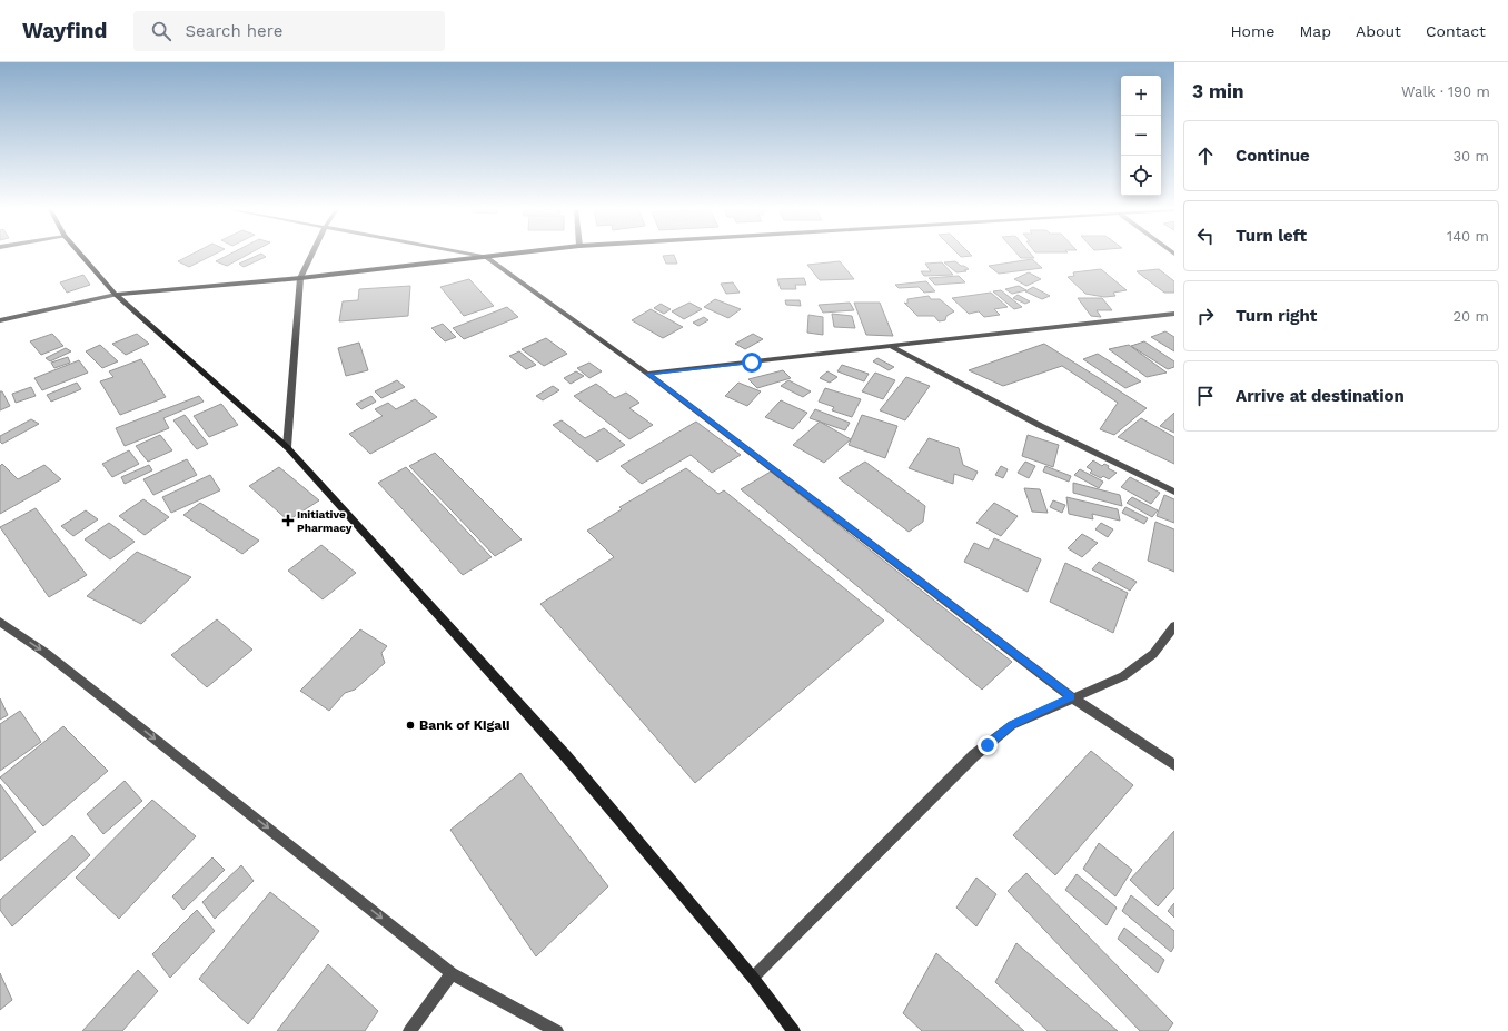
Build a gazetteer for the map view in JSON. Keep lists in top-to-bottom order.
{
  "places": {
    "health": ["Initiative Pharmacy"],
    "other": ["Bank of Kigali"]
  },
  "page": {
    "header": "Wayfind",
    "search": "Search here",
    "nav": [
      "Home",
      "Map",
      "About",
      "Contact"
    ],
    "heading": ["3 min", "Walk · 190 m"],
    "map_buttons": ["+", "−"],
    "list": [
      ["Continue", "30 m"],
      ["Turn left", "140 m"],
      ["Turn right", "20 m"],
      "Arrive at destination"
    ]
  }
}
